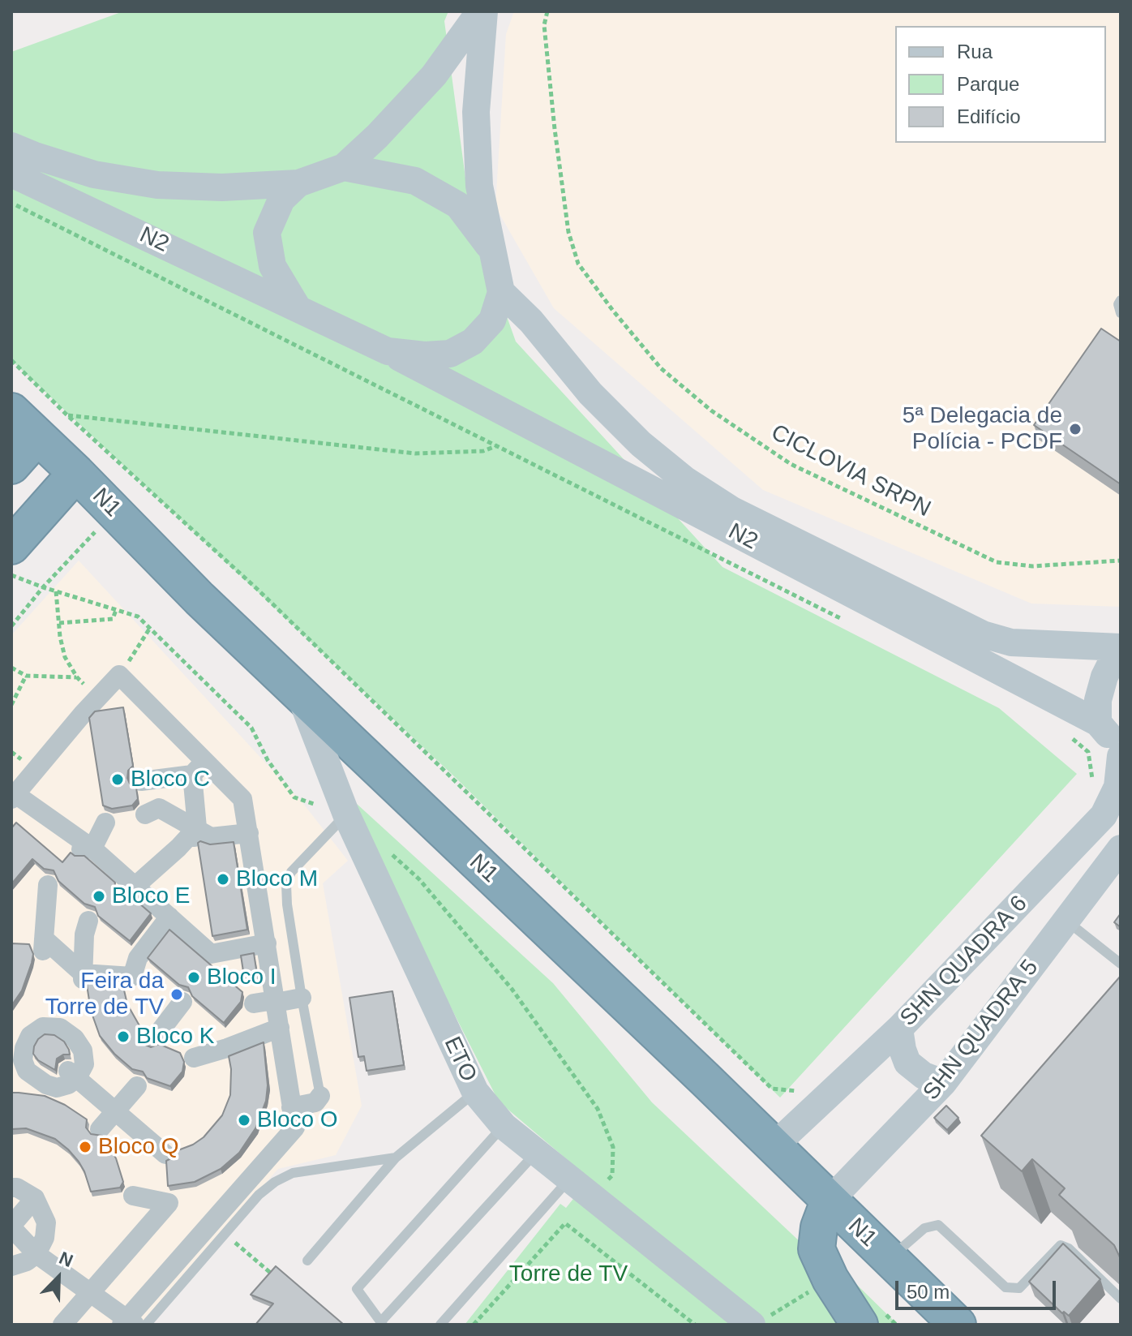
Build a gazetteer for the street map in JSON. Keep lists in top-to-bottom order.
{
  "streets": {
    "highway": ["N1"],
    "main road": [
      "N2",
      "SHN QUADRA 6",
      "SHN QUADRA 5",
      "ETO"
    ],
    "path": ["CICLOVIA SRPN"]
  },
  "crossings": [
    ["N1", "SHN QUADRA 6"],
    ["N1", "SHN QUADRA 5"],
    ["N1", "ETO"]
  ],
  "parks": ["Torre de TV"],
  "places": [
    "5ª Delegacia de Polícia - PCDF",
    "Bloco C",
    "Bloco M",
    "Bloco E",
    "Bloco I",
    "Feira da Torre de TV",
    "Bloco K",
    "Bloco O",
    "Bloco Q"
  ],
  "legend": ["Rua", "Parque", "Edifício"],
  "scale_bar": "50 m",
  "north": "top right"
}
